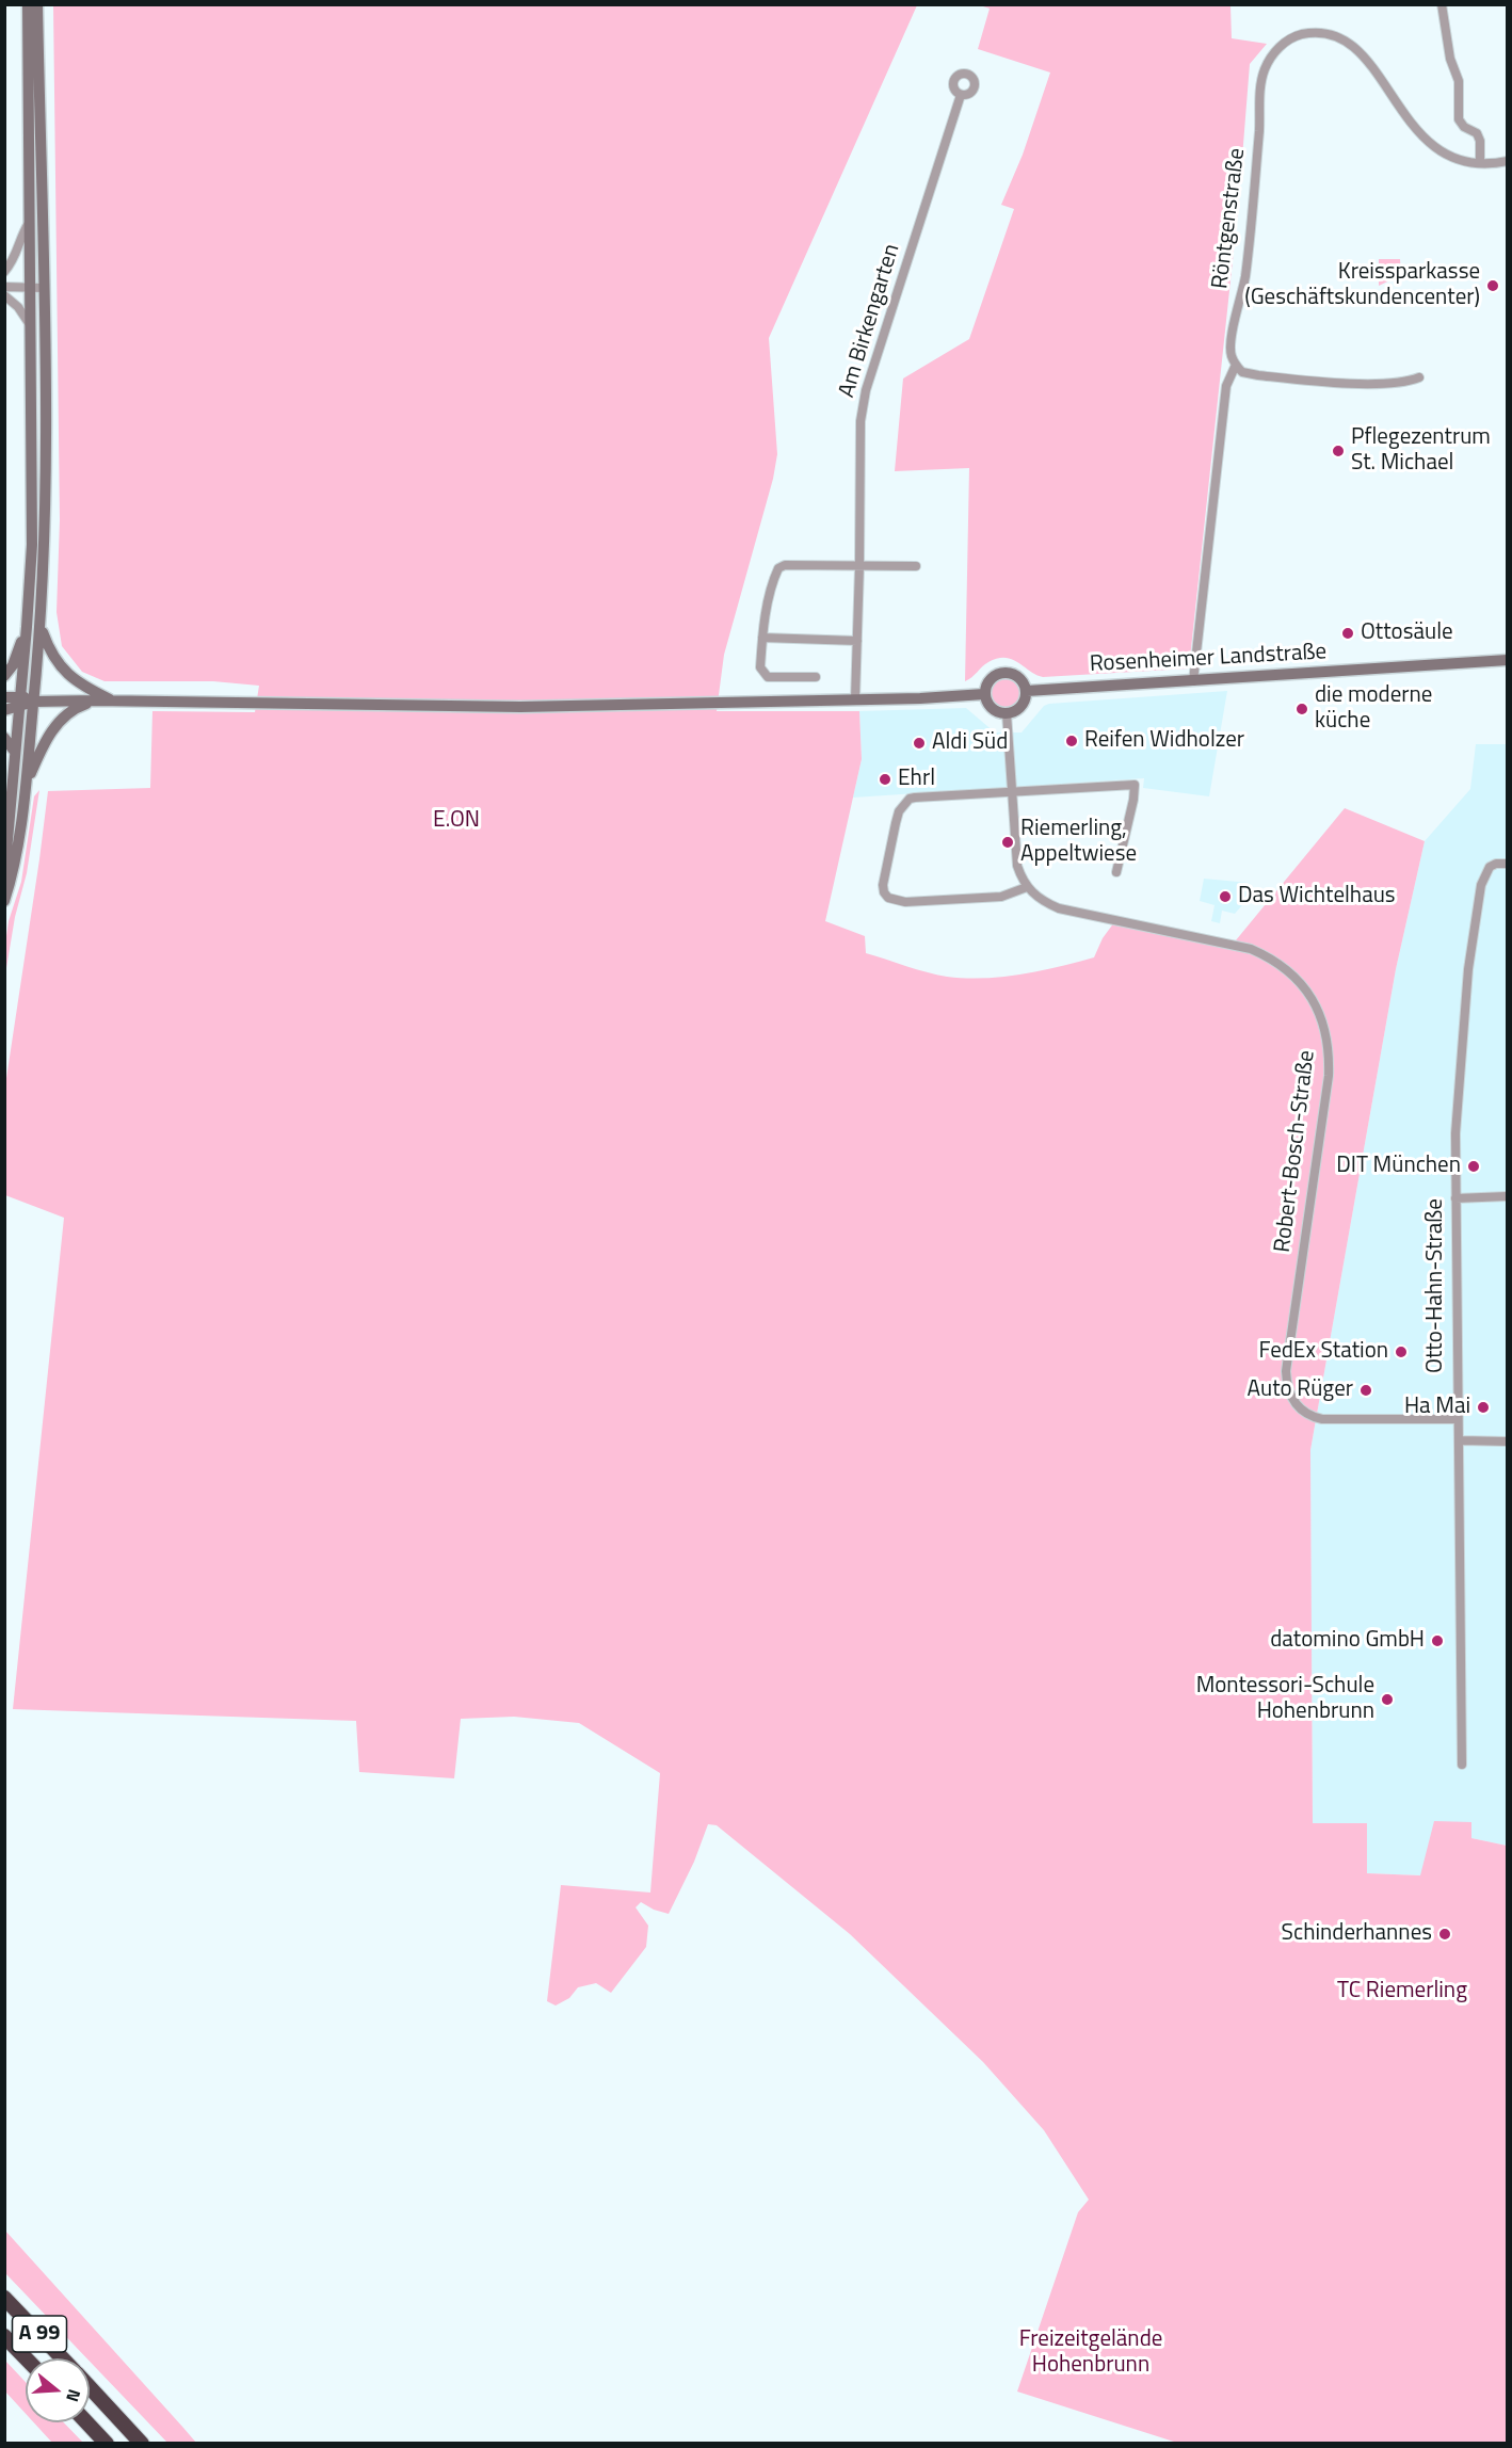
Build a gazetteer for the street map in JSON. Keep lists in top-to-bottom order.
{
  "streets": {
    "highway": ["A 99"],
    "main road": ["Rosenheimer Landstraße"],
    "street": [
      "Röntgenstraße",
      "Am Birkengarten",
      "Robert-Bosch-Straße",
      "Otto-Hahn-Straße"
    ]
  },
  "crossings": [
    ["Röntgenstraße", "Rosenheimer Landstraße"],
    ["Robert-Bosch-Straße", "Otto-Hahn-Straße"]
  ],
  "parks": ["E.ON", "TC Riemerling", "Freizeitgelände Hohenbrunn"],
  "places": [
    "Kreissparkasse (Geschäftskundencenter)",
    "Pflegezentrum St. Michael",
    "Ottosäule",
    "die moderne küche",
    "Reifen Widholzer",
    "Aldi Süd",
    "Ehrl",
    "Riemerling, Appeltwiese",
    "Das Wichtelhaus",
    "DIT München",
    "FedEx Station",
    "Auto Rüger",
    "Ha Mai",
    "datomino GmbH",
    "Montessori-Schule Hohenbrunn",
    "Schinderhannes"
  ],
  "north": "right"
}
